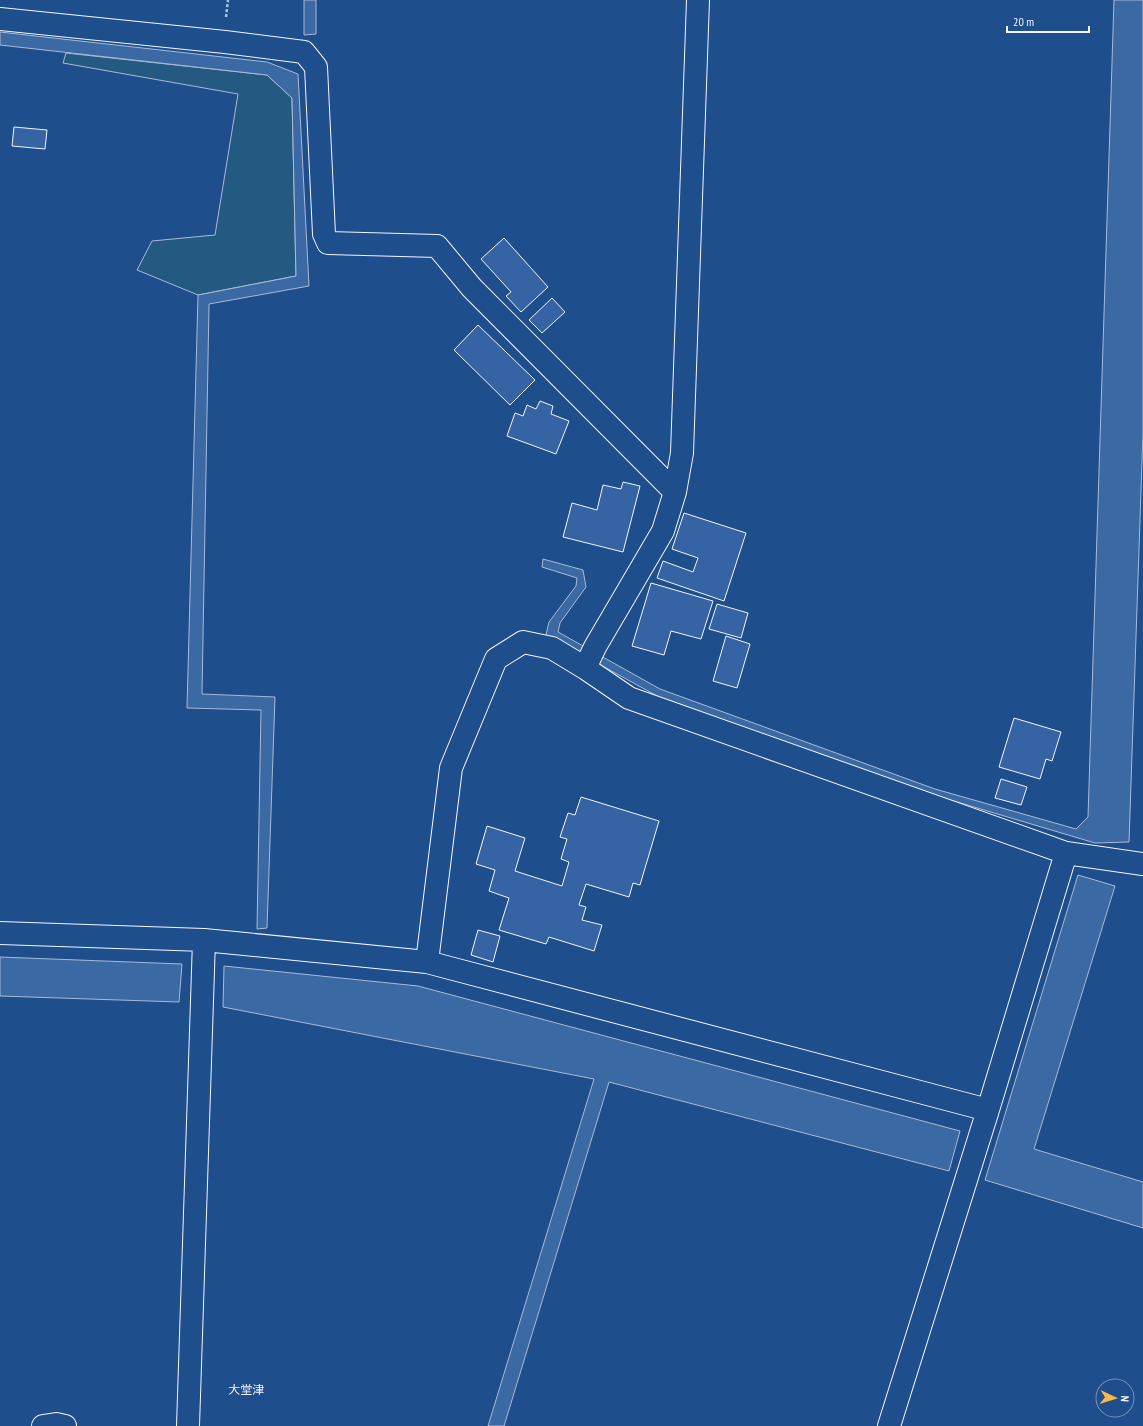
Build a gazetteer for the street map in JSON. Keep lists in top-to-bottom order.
{
  "districts": ["大堂津"],
  "scale_bar": "20 m",
  "north": "right"
}
